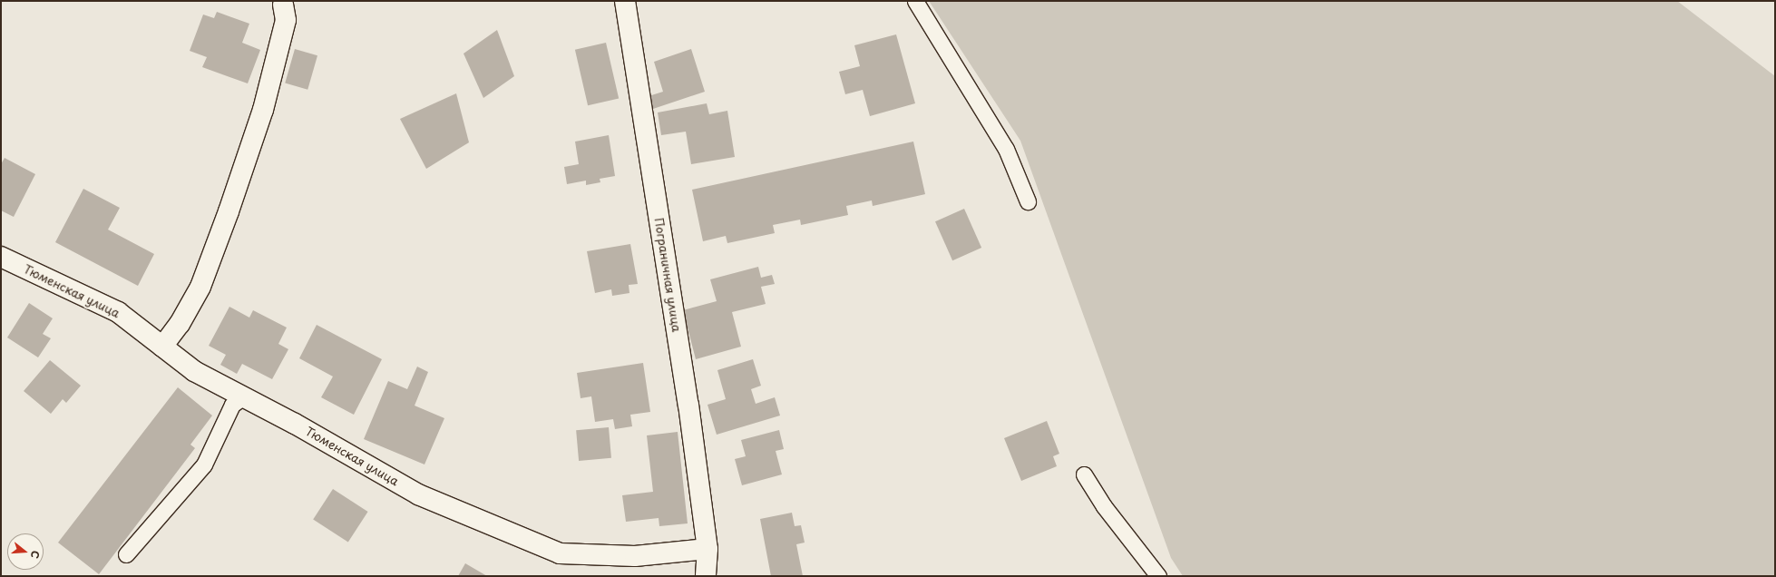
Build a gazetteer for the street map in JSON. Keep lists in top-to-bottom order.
{
  "streets": {
    "street": ["Пограничная улица", "Тюменская улица"]
  },
  "crossings": [
    ["Пограничная улица", "Тюменская улица"]
  ],
  "north": "right"
}
